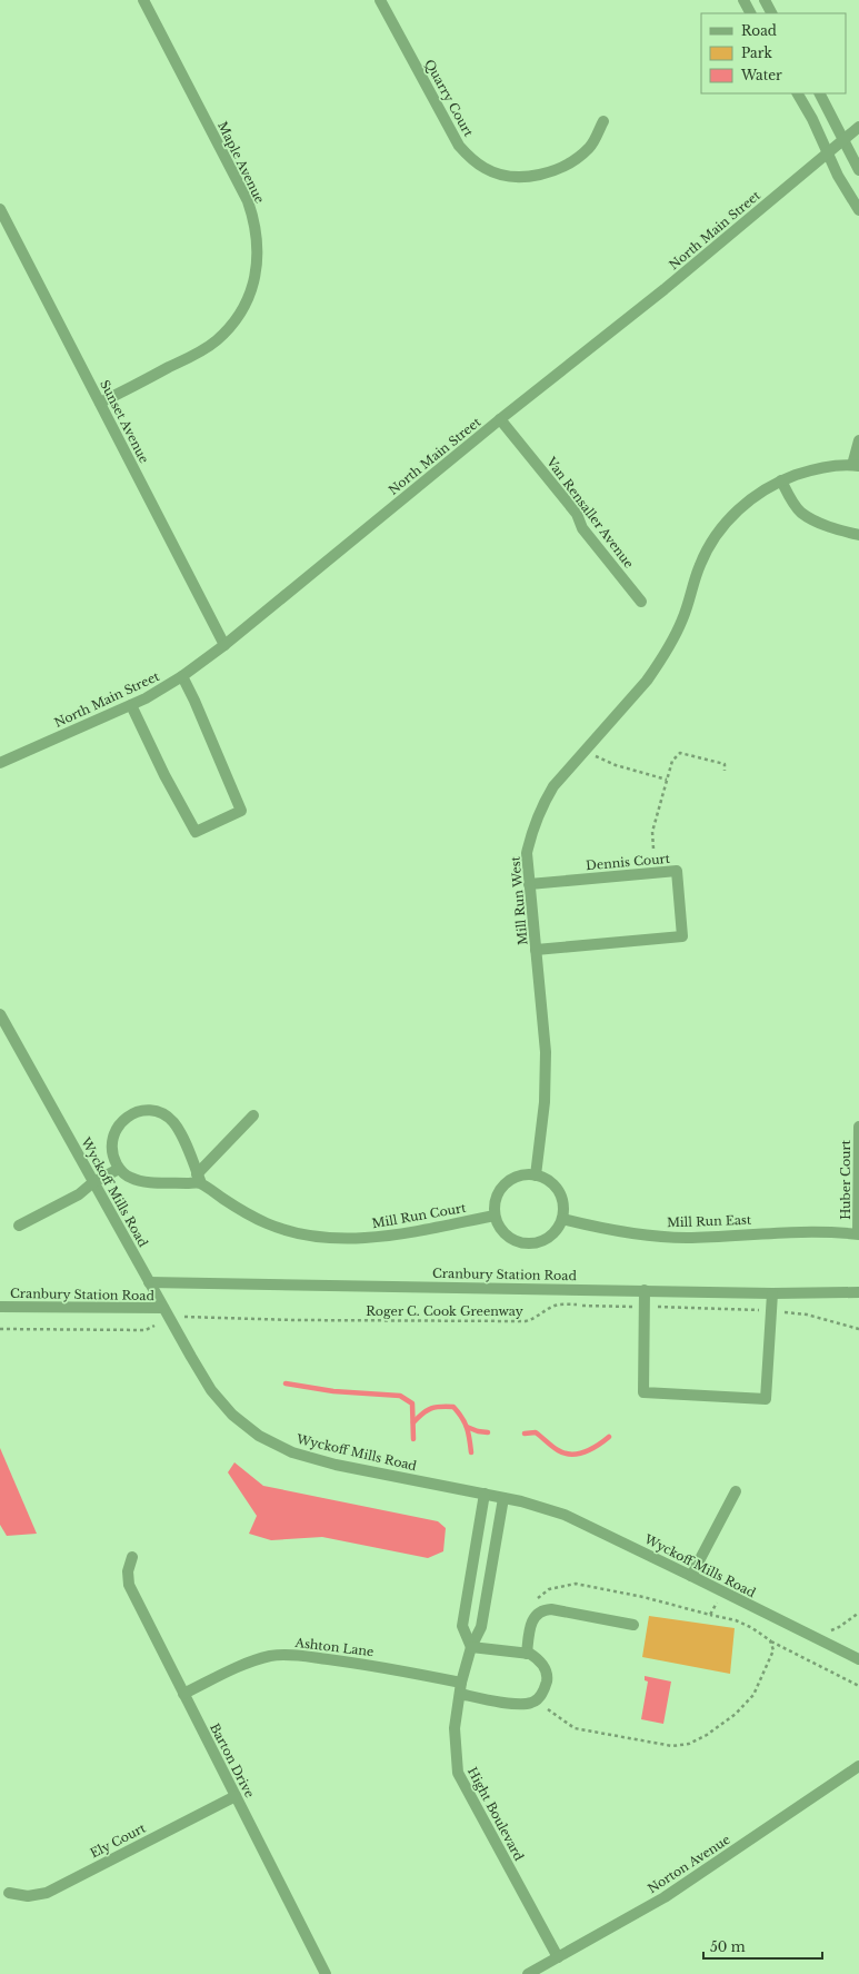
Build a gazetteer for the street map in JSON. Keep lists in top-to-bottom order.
{
  "streets": {
    "street": [
      "Quarry Court",
      "Maple Avenue",
      "North Main Street",
      "Sunset Avenue",
      "Van Rensaller Avenue",
      "Dennis Court",
      "Mill Run West",
      "Huber Court",
      "Wyckoff Mills Road",
      "Mill Run Court",
      "Mill Run East",
      "Cranbury Station Road",
      "Ashton Lane",
      "Barton Drive",
      "Hight Boulevard",
      "Ely Court",
      "Norton Avenue"
    ],
    "path": ["Roger C. Cook Greenway"]
  },
  "crossings": [
    ["Maple Avenue", "Sunset Avenue"],
    ["North Main Street", "Sunset Avenue"],
    ["North Main Street", "Van Rensaller Avenue"],
    ["Dennis Court", "Mill Run West"],
    ["Mill Run West", "Mill Run Court"],
    ["Mill Run West", "Mill Run East"],
    ["Huber Court", "Mill Run East"],
    ["Wyckoff Mills Road", "Cranbury Station Road"],
    ["Wyckoff Mills Road", "Hight Boulevard"],
    ["Mill Run Court", "Mill Run East"],
    ["Ashton Lane", "Barton Drive"],
    ["Ashton Lane", "Hight Boulevard"],
    ["Barton Drive", "Ely Court"],
    ["Hight Boulevard", "Norton Avenue"]
  ],
  "legend": ["Road", "Park", "Water"],
  "scale_bar": "50 m"
}
